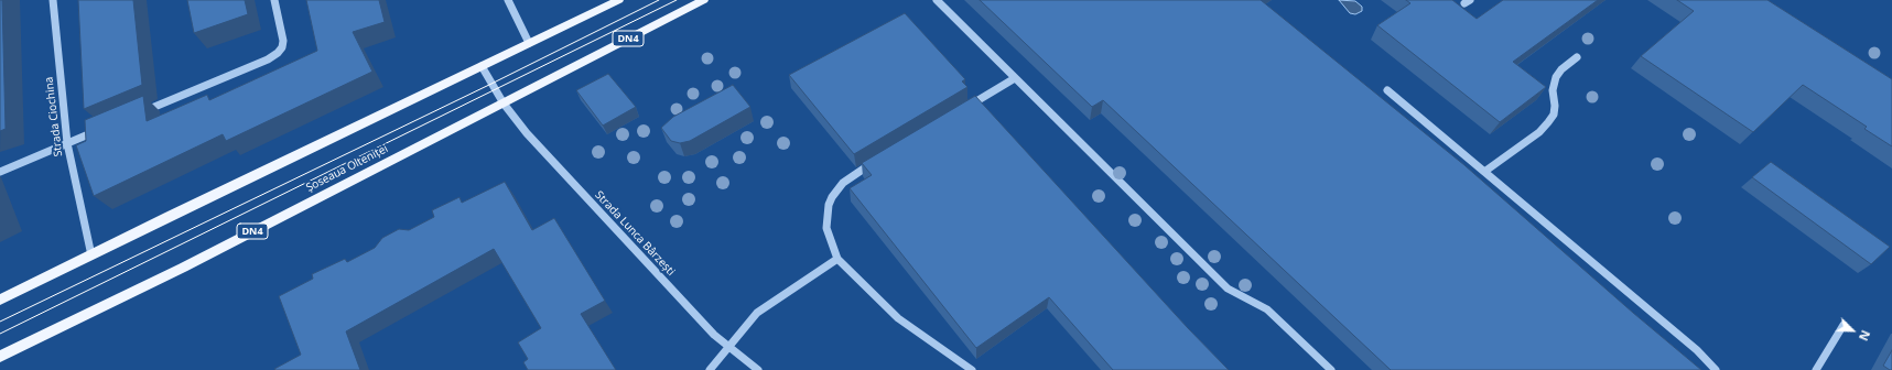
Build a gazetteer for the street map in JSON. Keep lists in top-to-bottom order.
{
  "streets": {
    "main road": ["DN4", "Șoseaua Olteniței"],
    "street": ["Strada Ciochina", "Strada Lunca Bârzești"]
  },
  "crossings": [
    ["Șoseaua Olteniței", "Strada Lunca Bârzești"]
  ],
  "north": "bottom right"
}
